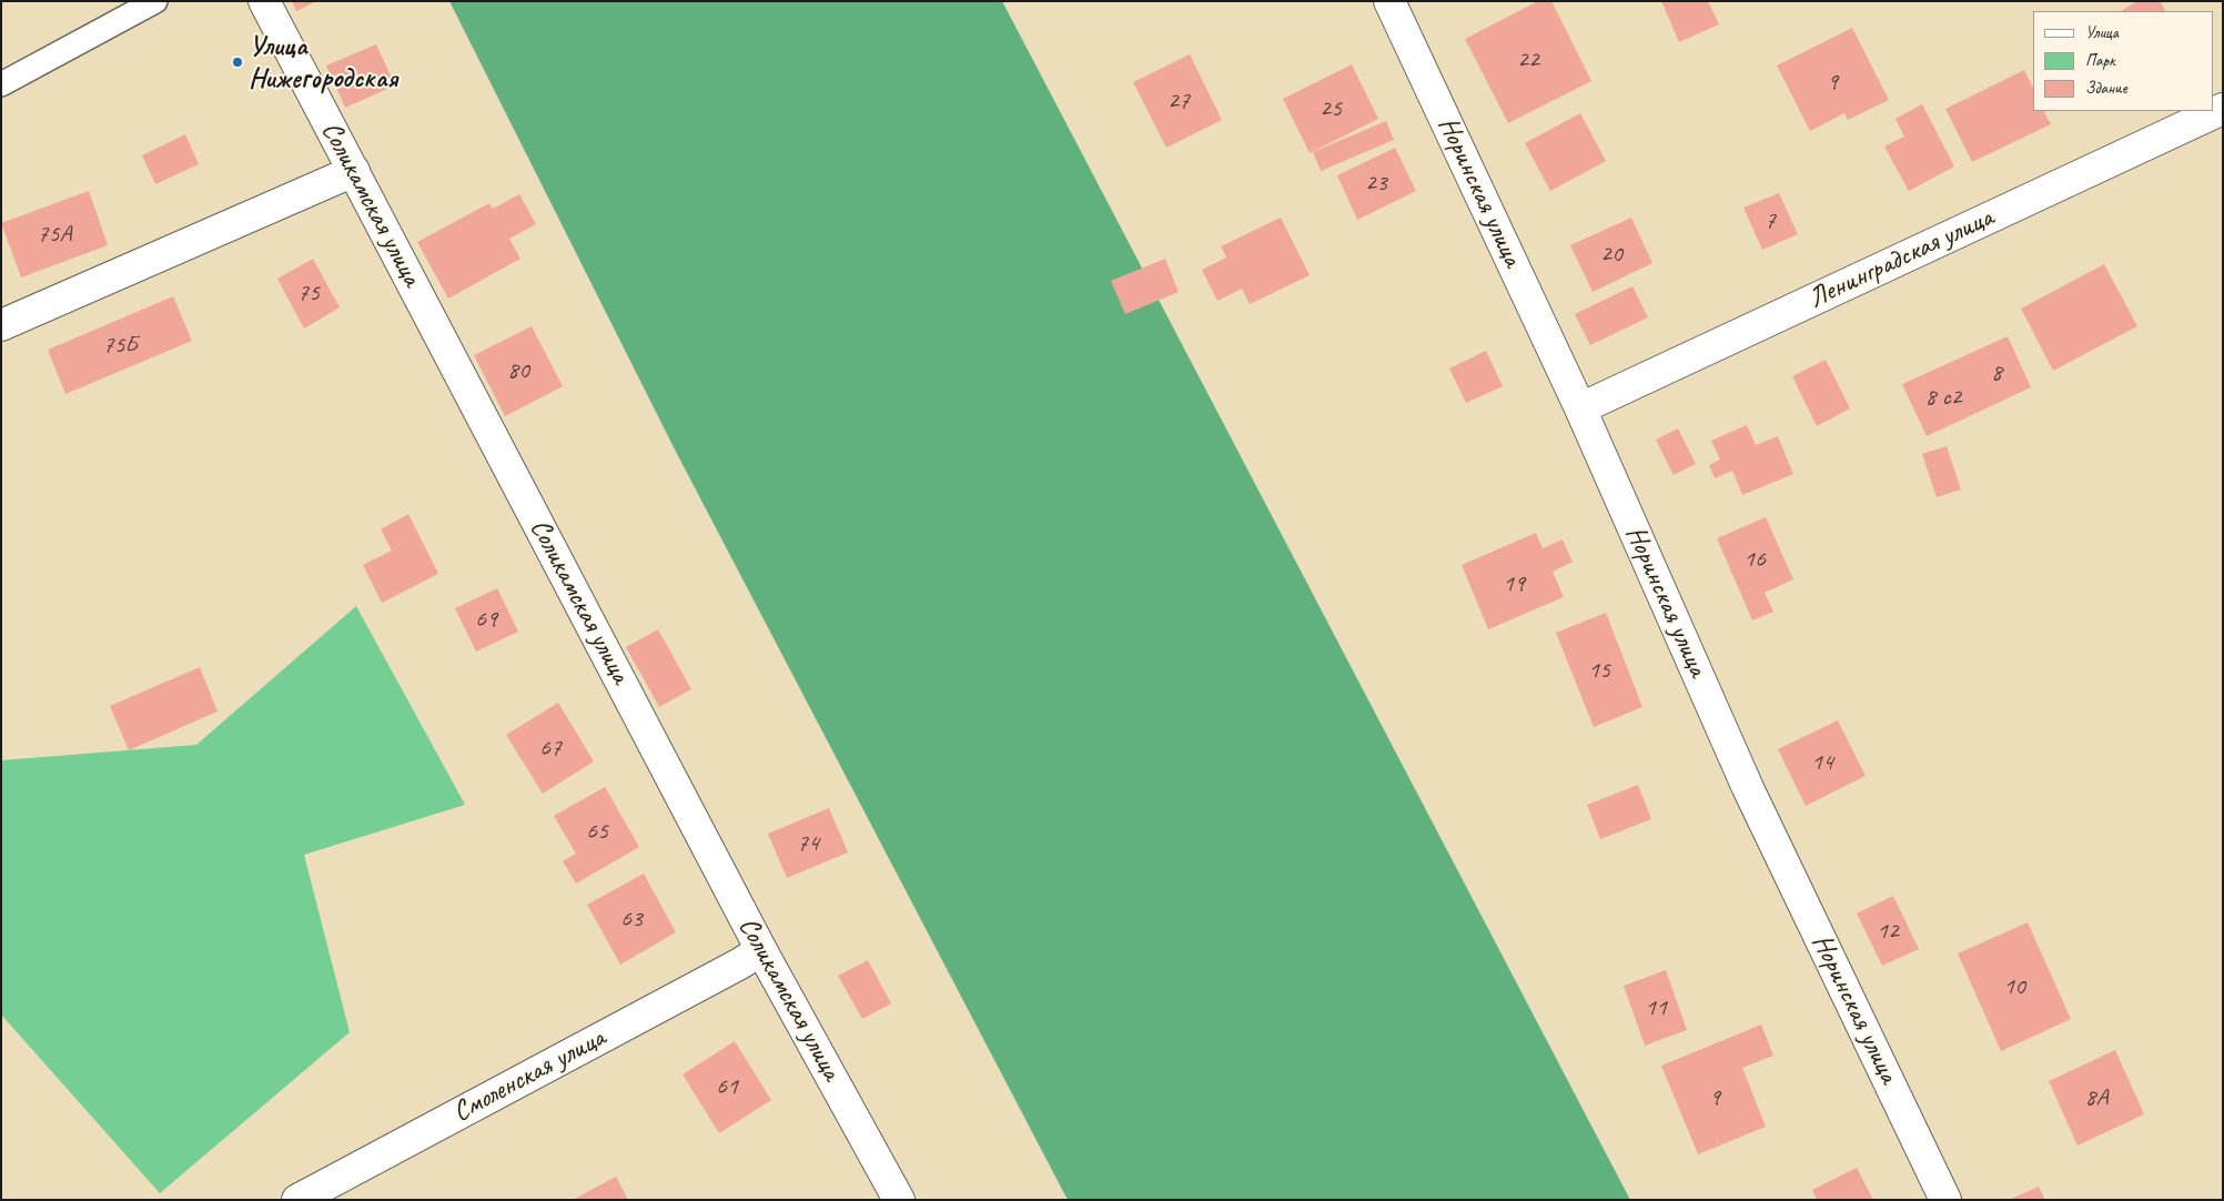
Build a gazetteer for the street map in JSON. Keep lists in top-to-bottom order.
{
  "streets": {
    "street": [
      "Норинская улица",
      "Соликамская улица",
      "Ленинградская улица",
      "Смоленская улица"
    ]
  },
  "crossings": [
    ["Норинская улица", "Ленинградская улица"],
    ["Соликамская улица", "Смоленская улица"]
  ],
  "places": ["Улица Нижегородская"],
  "house_numbers": [
    "22",
    "9",
    "27",
    "25",
    "23",
    "7",
    "75А",
    "20",
    "75",
    "75Б",
    "80",
    "8",
    "8 с2",
    "16",
    "19",
    "69",
    "15",
    "67",
    "14",
    "65",
    "74",
    "63",
    "12",
    "10",
    "11",
    "61",
    "9",
    "8А"
  ],
  "legend": ["Улица", "Парк", "Здание"]
}
